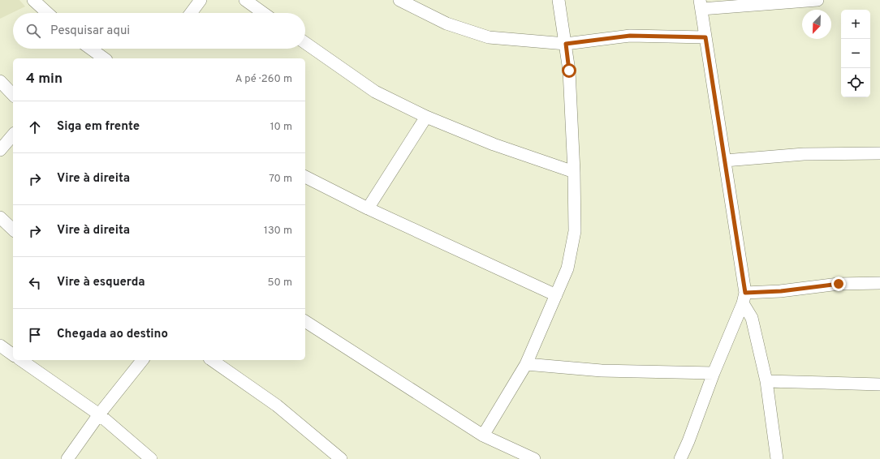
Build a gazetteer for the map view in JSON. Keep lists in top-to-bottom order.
{
  "north": "bottom left",
  "page": {
    "map_buttons": ["+", "−"],
    "search": "Pesquisar aqui",
    "heading": ["4 min", "A pé · 260 m"],
    "list": [
      ["Siga em frente", "10 m"],
      ["Vire à direita", "70 m"],
      ["Vire à direita", "130 m"],
      ["Vire à esquerda", "50 m"],
      "Chegada ao destino"
    ]
  }
}
